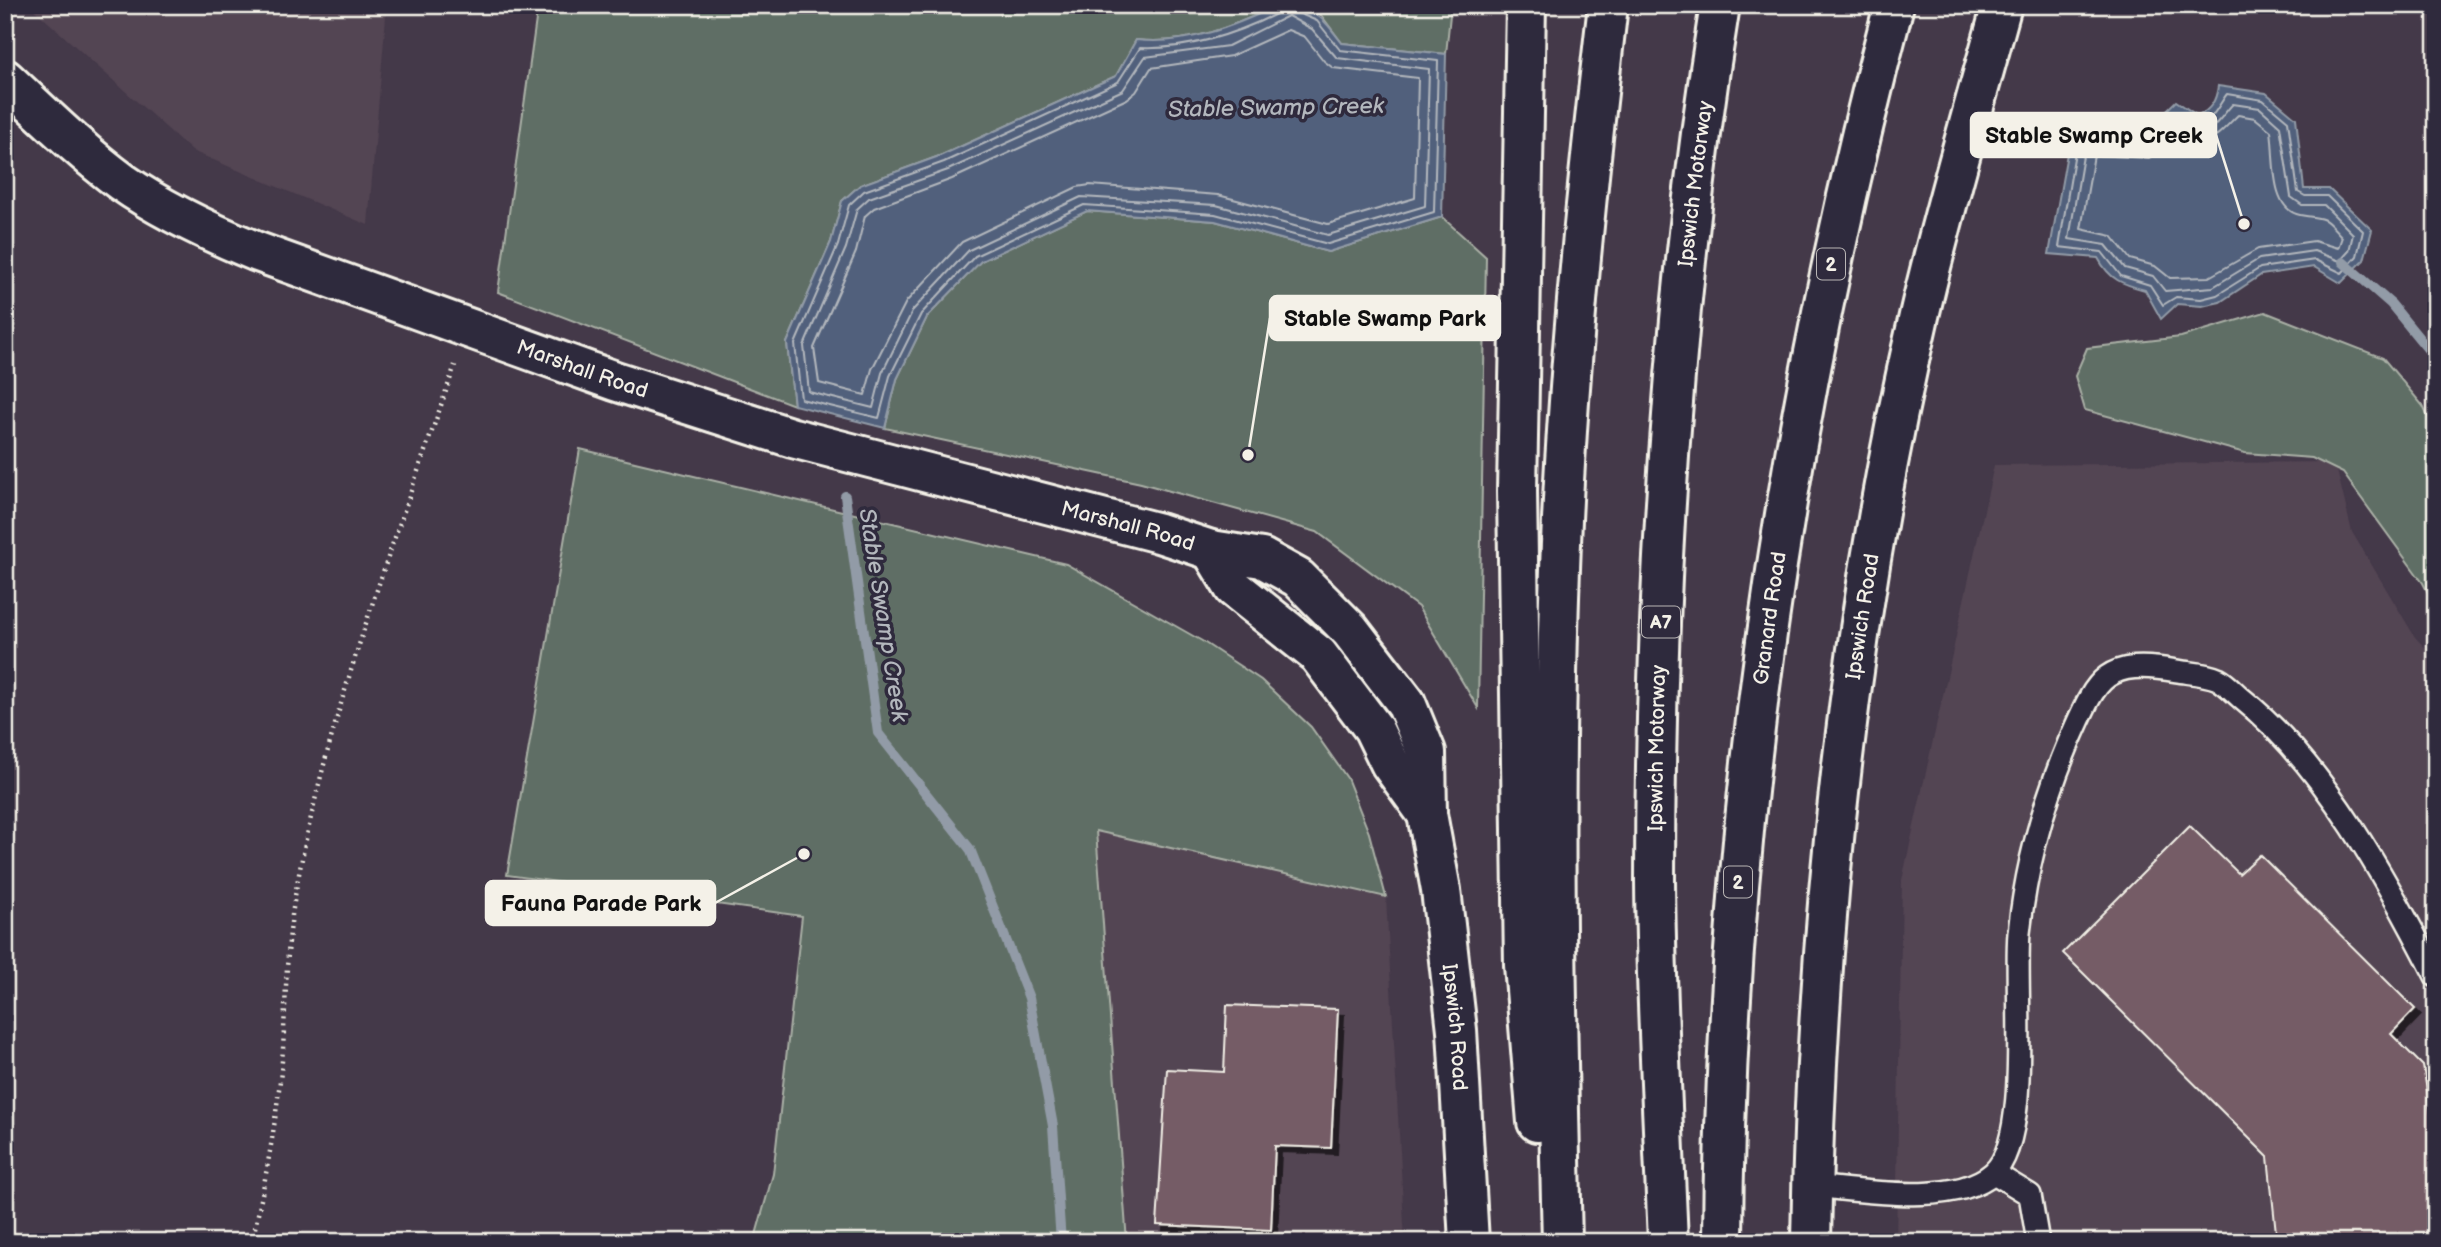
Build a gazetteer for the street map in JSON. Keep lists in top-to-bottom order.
{
  "streets": {
    "main road": [
      "Ipswich Motorway",
      "2",
      "Marshall Road",
      "Ipswich Road",
      "Granard Road",
      "A7"
    ]
  },
  "crossings": [
    ["Marshall Road", "Ipswich Road"]
  ],
  "water": ["Stable Swamp Creek"],
  "places": ["Stable Swamp Creek", "Stable Swamp Park", "Fauna Parade Park"]
}
